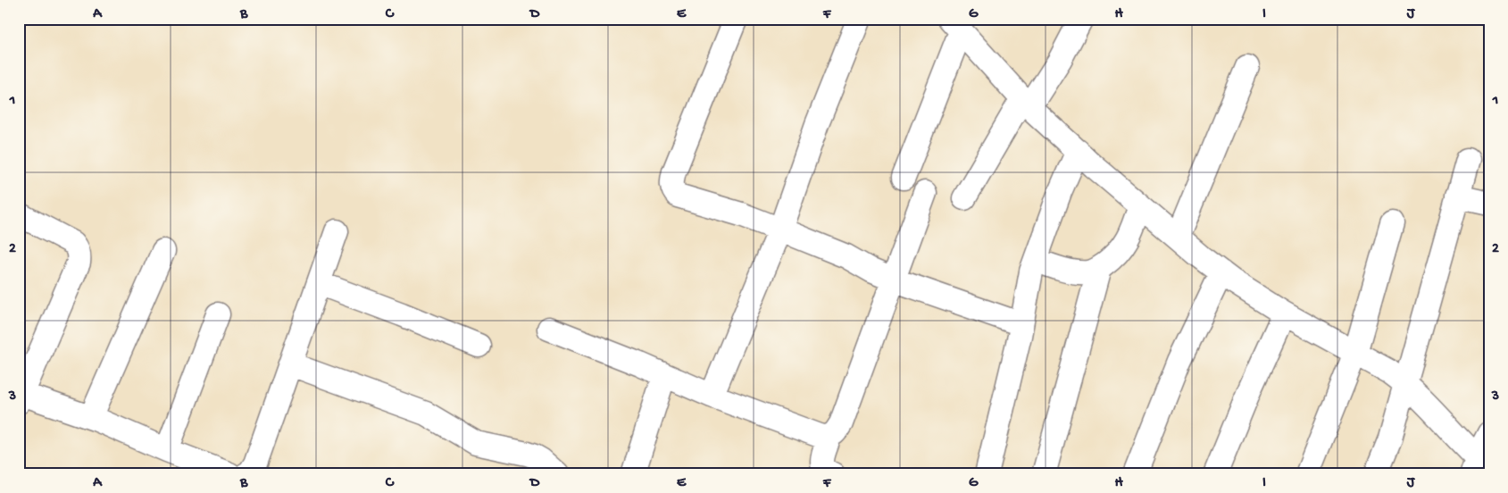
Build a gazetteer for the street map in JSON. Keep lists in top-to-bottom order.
{
  "grid": {
    "columns": [
      "A",
      "B",
      "C",
      "D",
      "E",
      "F",
      "G",
      "H",
      "I",
      "J"
    ],
    "rows": ["1", "2", "3"]
  }
}
